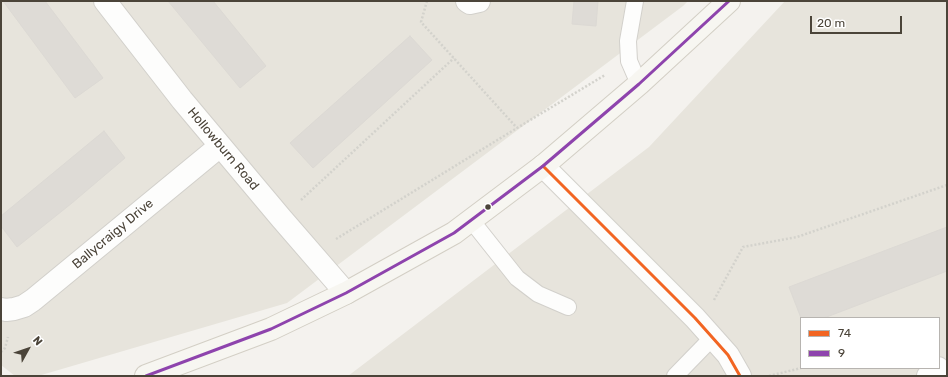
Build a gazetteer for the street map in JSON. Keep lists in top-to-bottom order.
{
  "streets": {
    "street": ["Hollowburn Road", "Ballycraigy Drive"]
  },
  "crossings": [
    ["Hollowburn Road", "Ballycraigy Drive"]
  ],
  "lines": ["transit line 9", "transit line 74"],
  "legend": ["74", "9"],
  "scale_bar": "20 m",
  "north": "top right"
}
